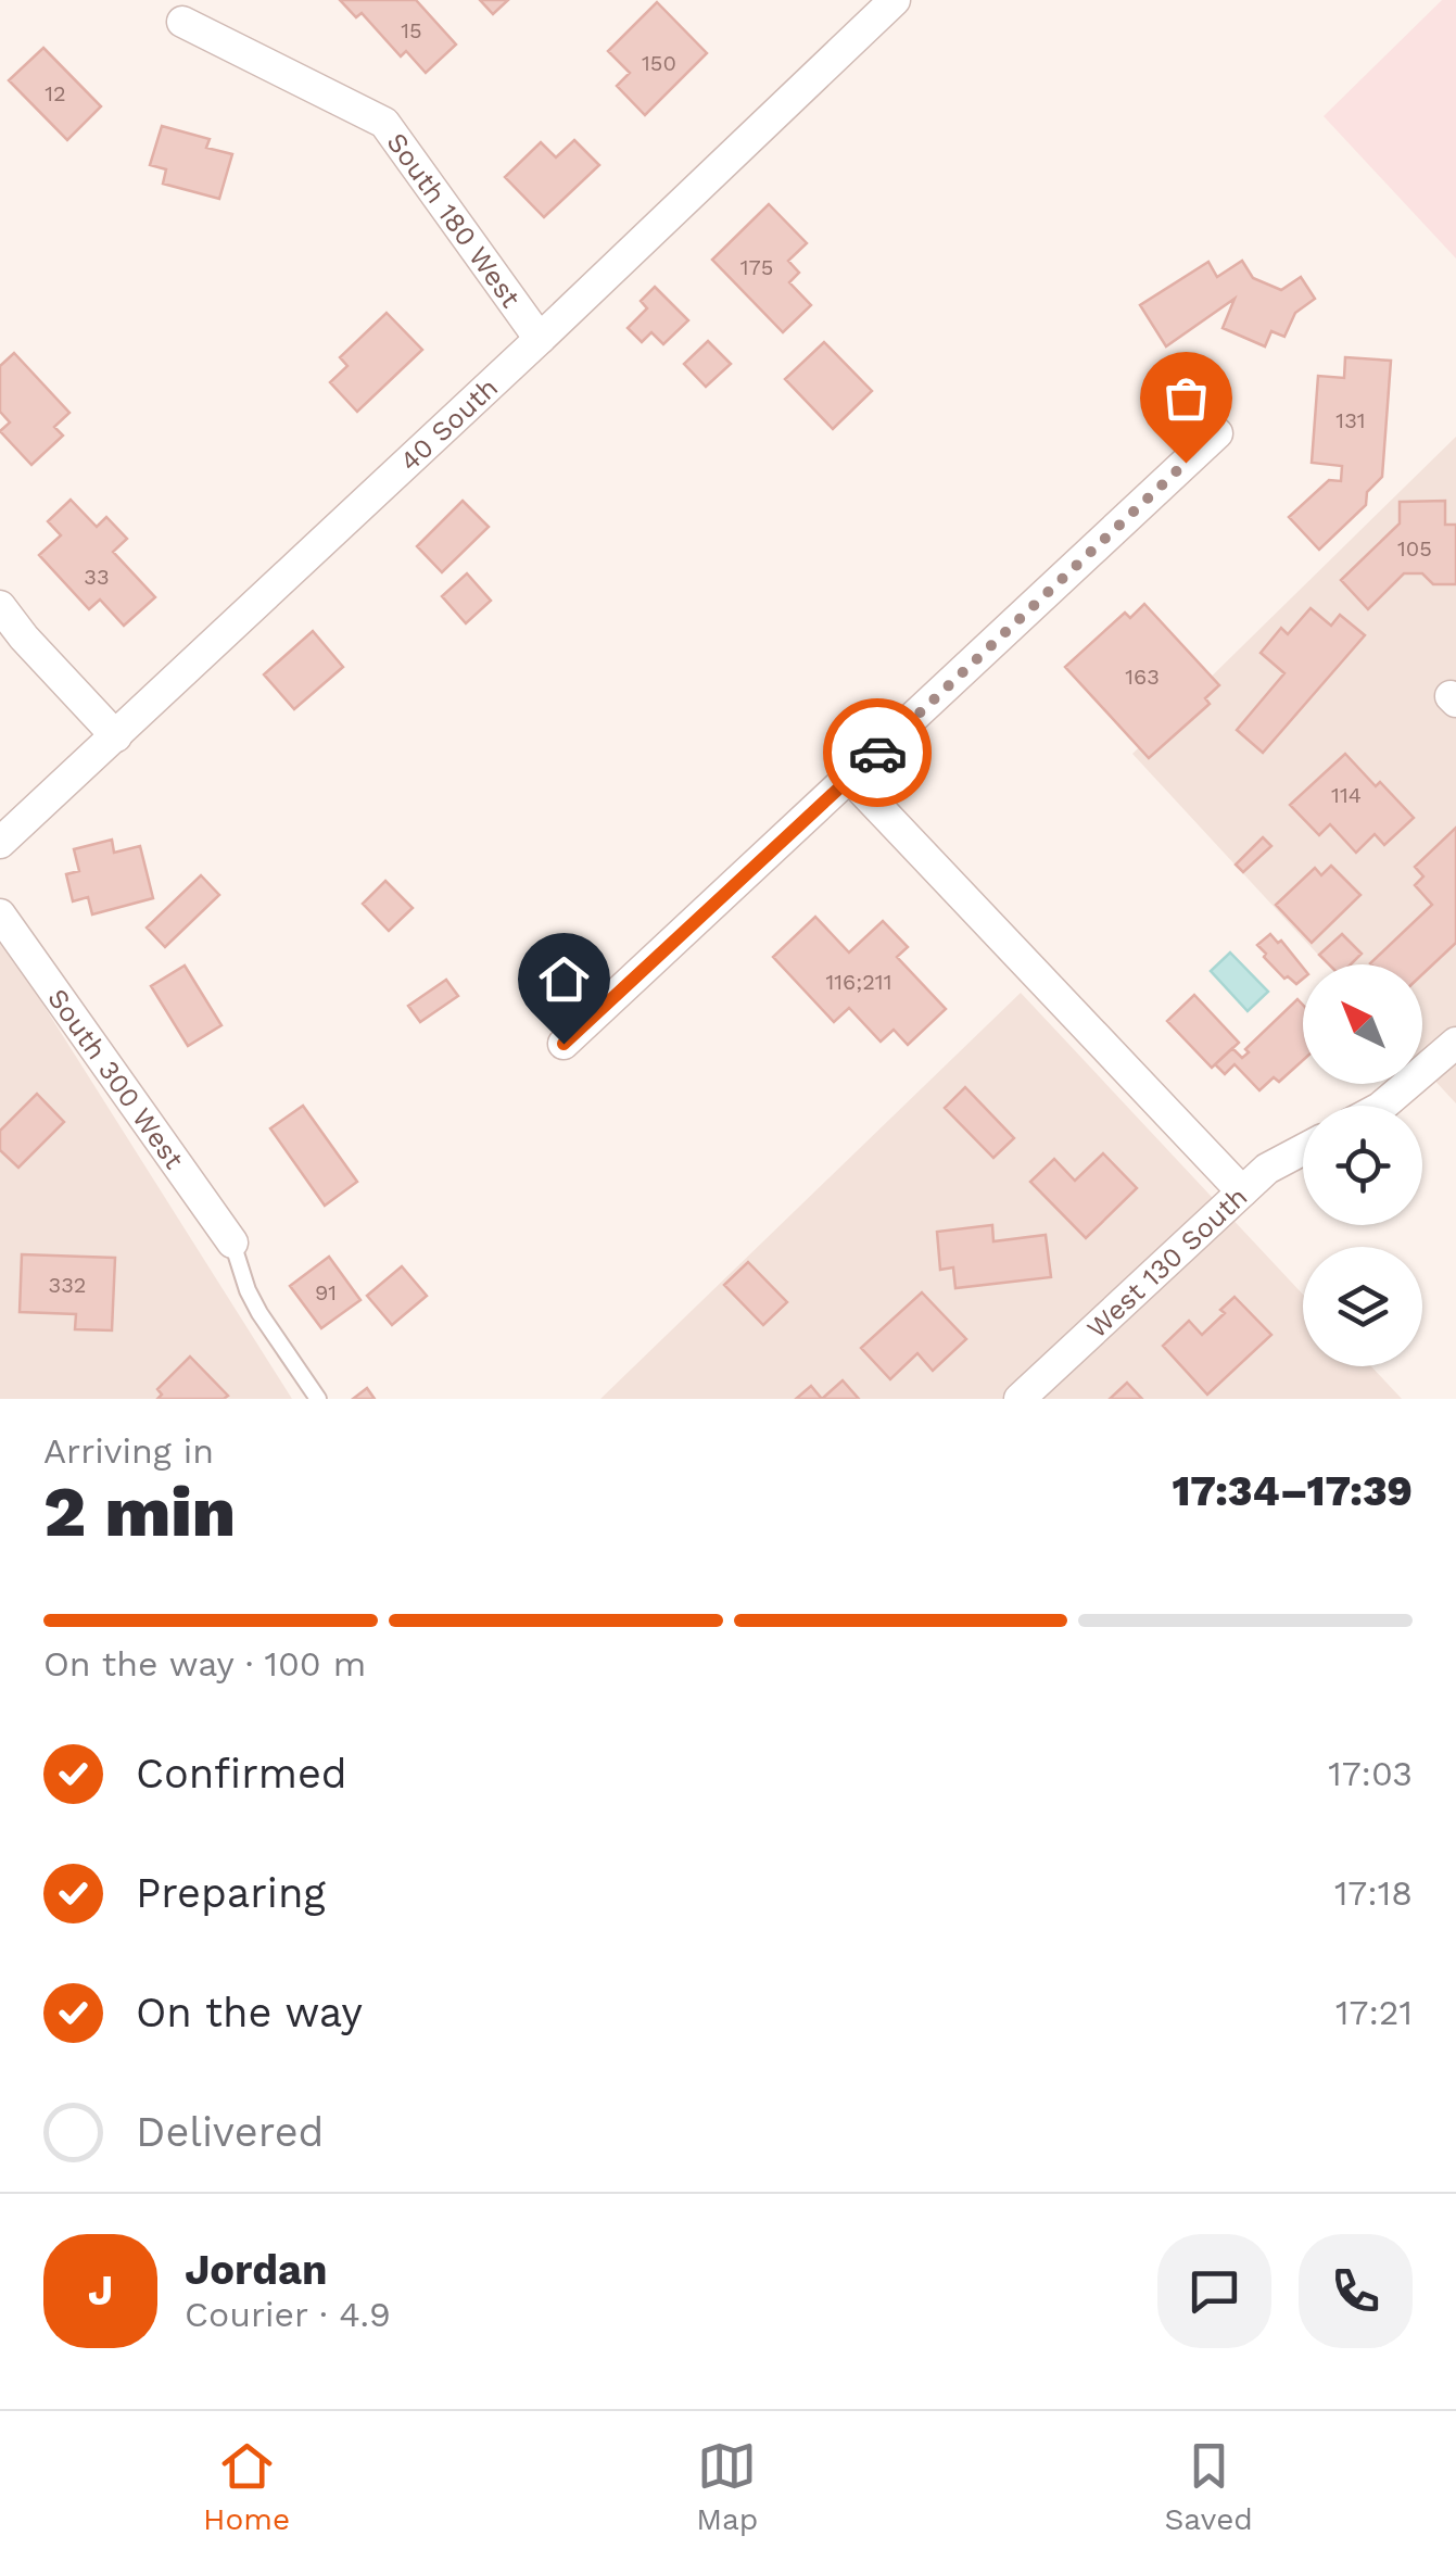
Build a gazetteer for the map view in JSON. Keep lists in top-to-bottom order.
{
  "streets": {
    "street": [
      "South 180 West",
      "40 South",
      "South 300 West",
      "West 130 South"
    ]
  },
  "crossings": [
    ["South 180 West", "40 South"]
  ],
  "house_numbers": [
    "15",
    "150",
    "12",
    "175",
    "131",
    "105",
    "33",
    "163",
    "114",
    "116;211",
    "332",
    "91"
  ],
  "north": "top left",
  "page": {
    "heading": ["2 min", "Arriving in", "17:34–17:39"],
    "panel": ["Jordan", "Courier · 4.9"],
    "bar": "On the way · 100 m",
    "list": [
      ["Confirmed", "17:03"],
      ["Preparing", "17:18"],
      ["On the way", "17:21"],
      "Delivered"
    ],
    "round": "J",
    "tabs": ["Home", "Map", "Saved"]
  }
}
